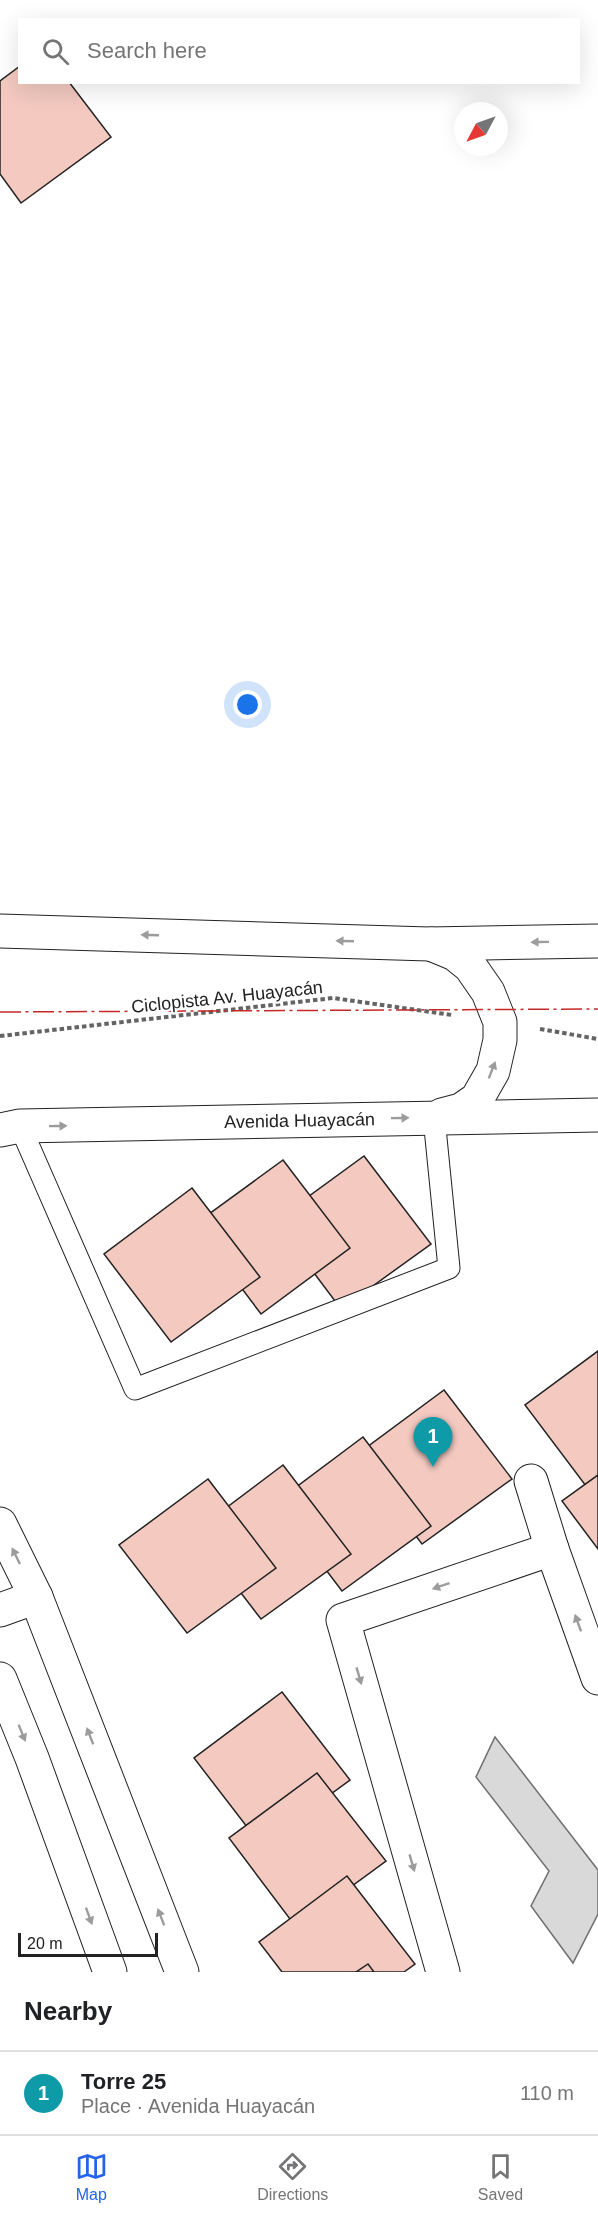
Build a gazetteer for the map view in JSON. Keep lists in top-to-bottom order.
{
  "streets": {
    "street": ["Avenida Huayacán"],
    "path": ["Ciclopista Av. Huayacán"]
  },
  "scale_bar": "20 m",
  "north": "bottom left",
  "page": {
    "search": "Search here",
    "pins": "1",
    "scale": "20 m",
    "heading": "Nearby",
    "list": [
      {
        "mark": "1",
        "name": "Torre 25",
        "note": "Place · Avenida Huayacán",
        "value": "110 m"
      }
    ],
    "nav": ["Map", "Directions", "Saved"]
  }
}
